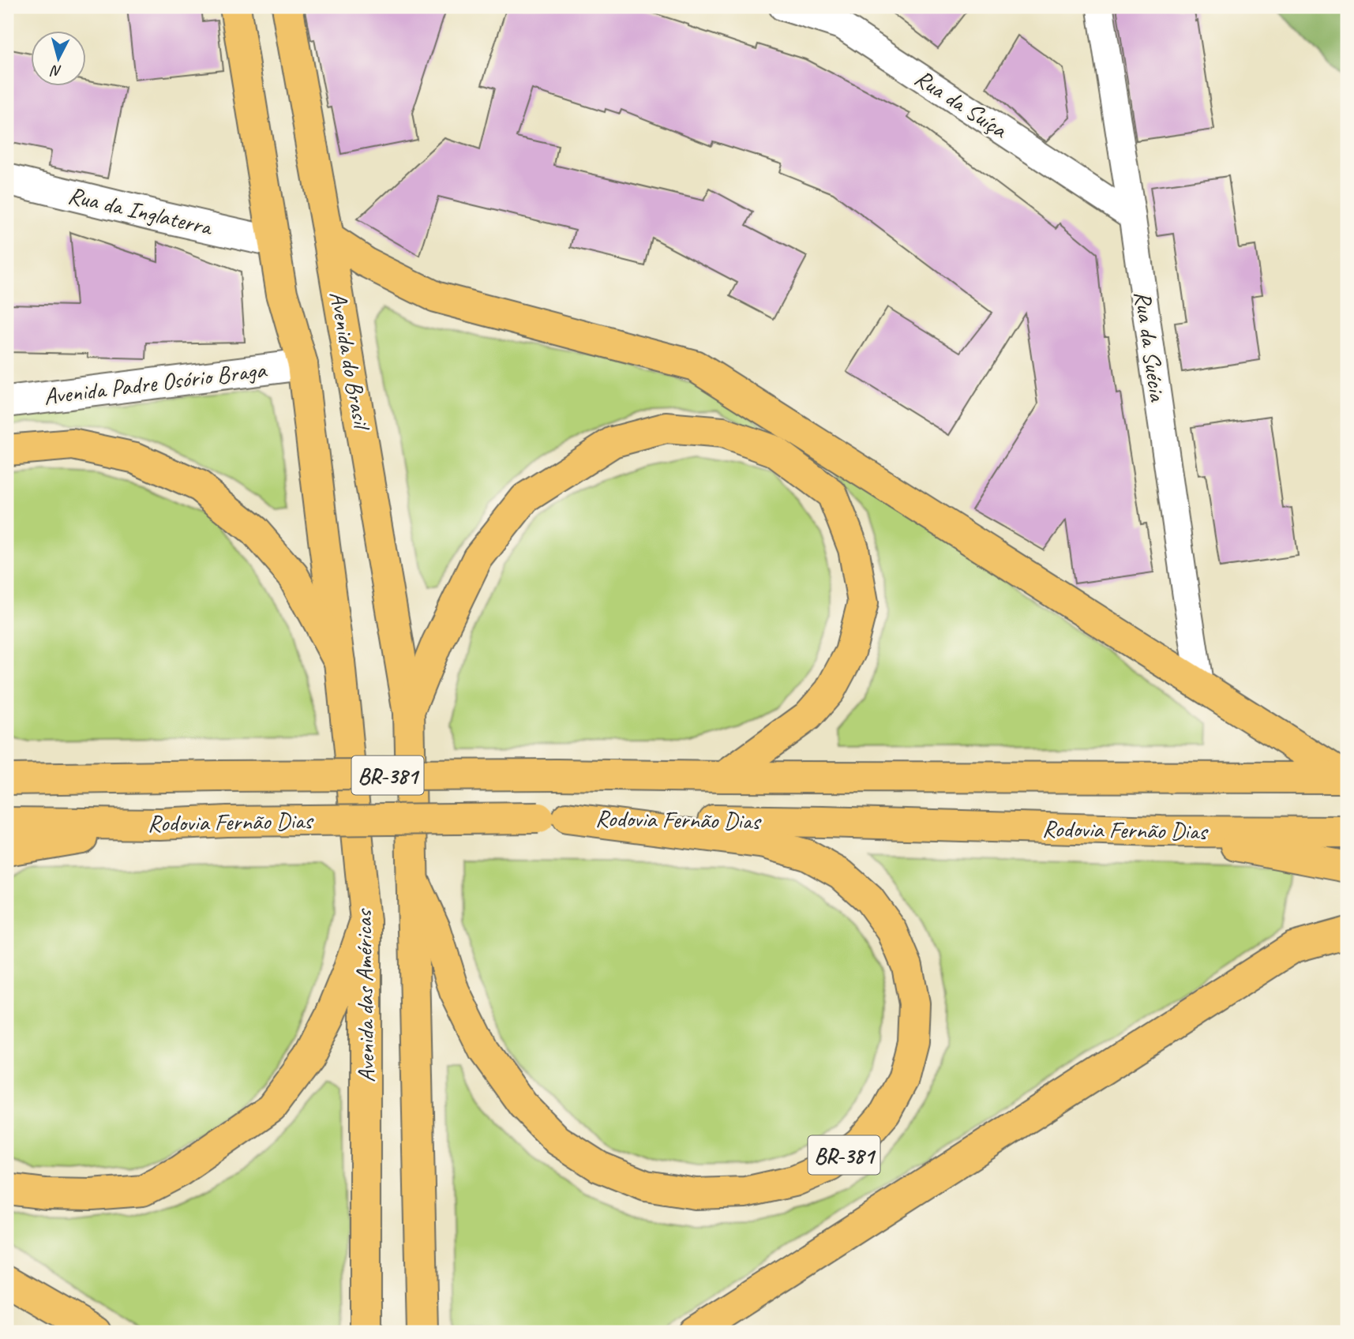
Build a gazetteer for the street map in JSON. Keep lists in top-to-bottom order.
{
  "streets": {
    "main road": [
      "Avenida do Brasil",
      "BR-381",
      "Rodovia Fernão Dias",
      "Avenida das Américas"
    ],
    "street": [
      "Rua da Suíça",
      "Rua da Inglaterra",
      "Rua da Suécia",
      "Avenida Padre Osório Braga"
    ]
  },
  "crossings": [
    ["Rua da Suíça", "Rua da Suécia"],
    ["Rua da Inglaterra", "Avenida do Brasil"],
    ["Avenida do Brasil", "Avenida Padre Osório Braga"],
    ["Avenida do Brasil", "Avenida das Américas"],
    ["BR-381", "Rodovia Fernão Dias"]
  ],
  "north": "bottom"
}
